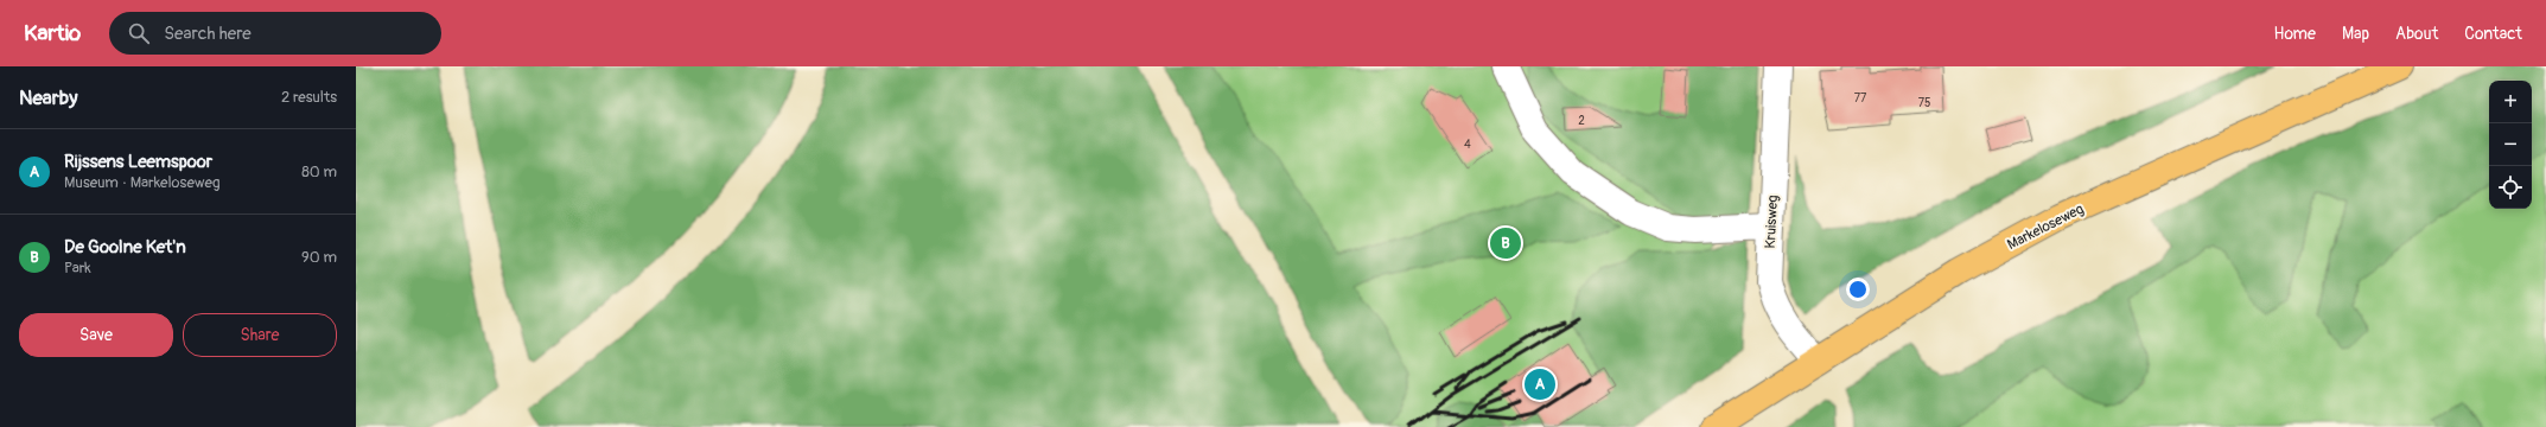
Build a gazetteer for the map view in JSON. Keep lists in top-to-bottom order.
{
  "streets": {
    "main road": ["Markeloseweg"],
    "street": ["Kruisweg"]
  },
  "crossings": [
    ["Kruisweg", "Markeloseweg"]
  ],
  "house_numbers": [
    "77",
    "75",
    "2",
    "4"
  ],
  "page": {
    "header": "Kartio",
    "search": "Search here",
    "nav": [
      "Home",
      "Map",
      "About",
      "Contact"
    ],
    "heading": ["Nearby", "2 results"],
    "map_buttons": ["+", "−"],
    "list": [
      {
        "mark": "A",
        "name": "Rijssens Leemspoor",
        "note": "Museum · Markeloseweg",
        "value": "80 m"
      },
      {
        "mark": "B",
        "name": "De Goolne Ket'n",
        "note": "Park",
        "value": "90 m"
      }
    ],
    "pins": ["B", "A"],
    "buttons": ["Save", "Share"]
  }
}
